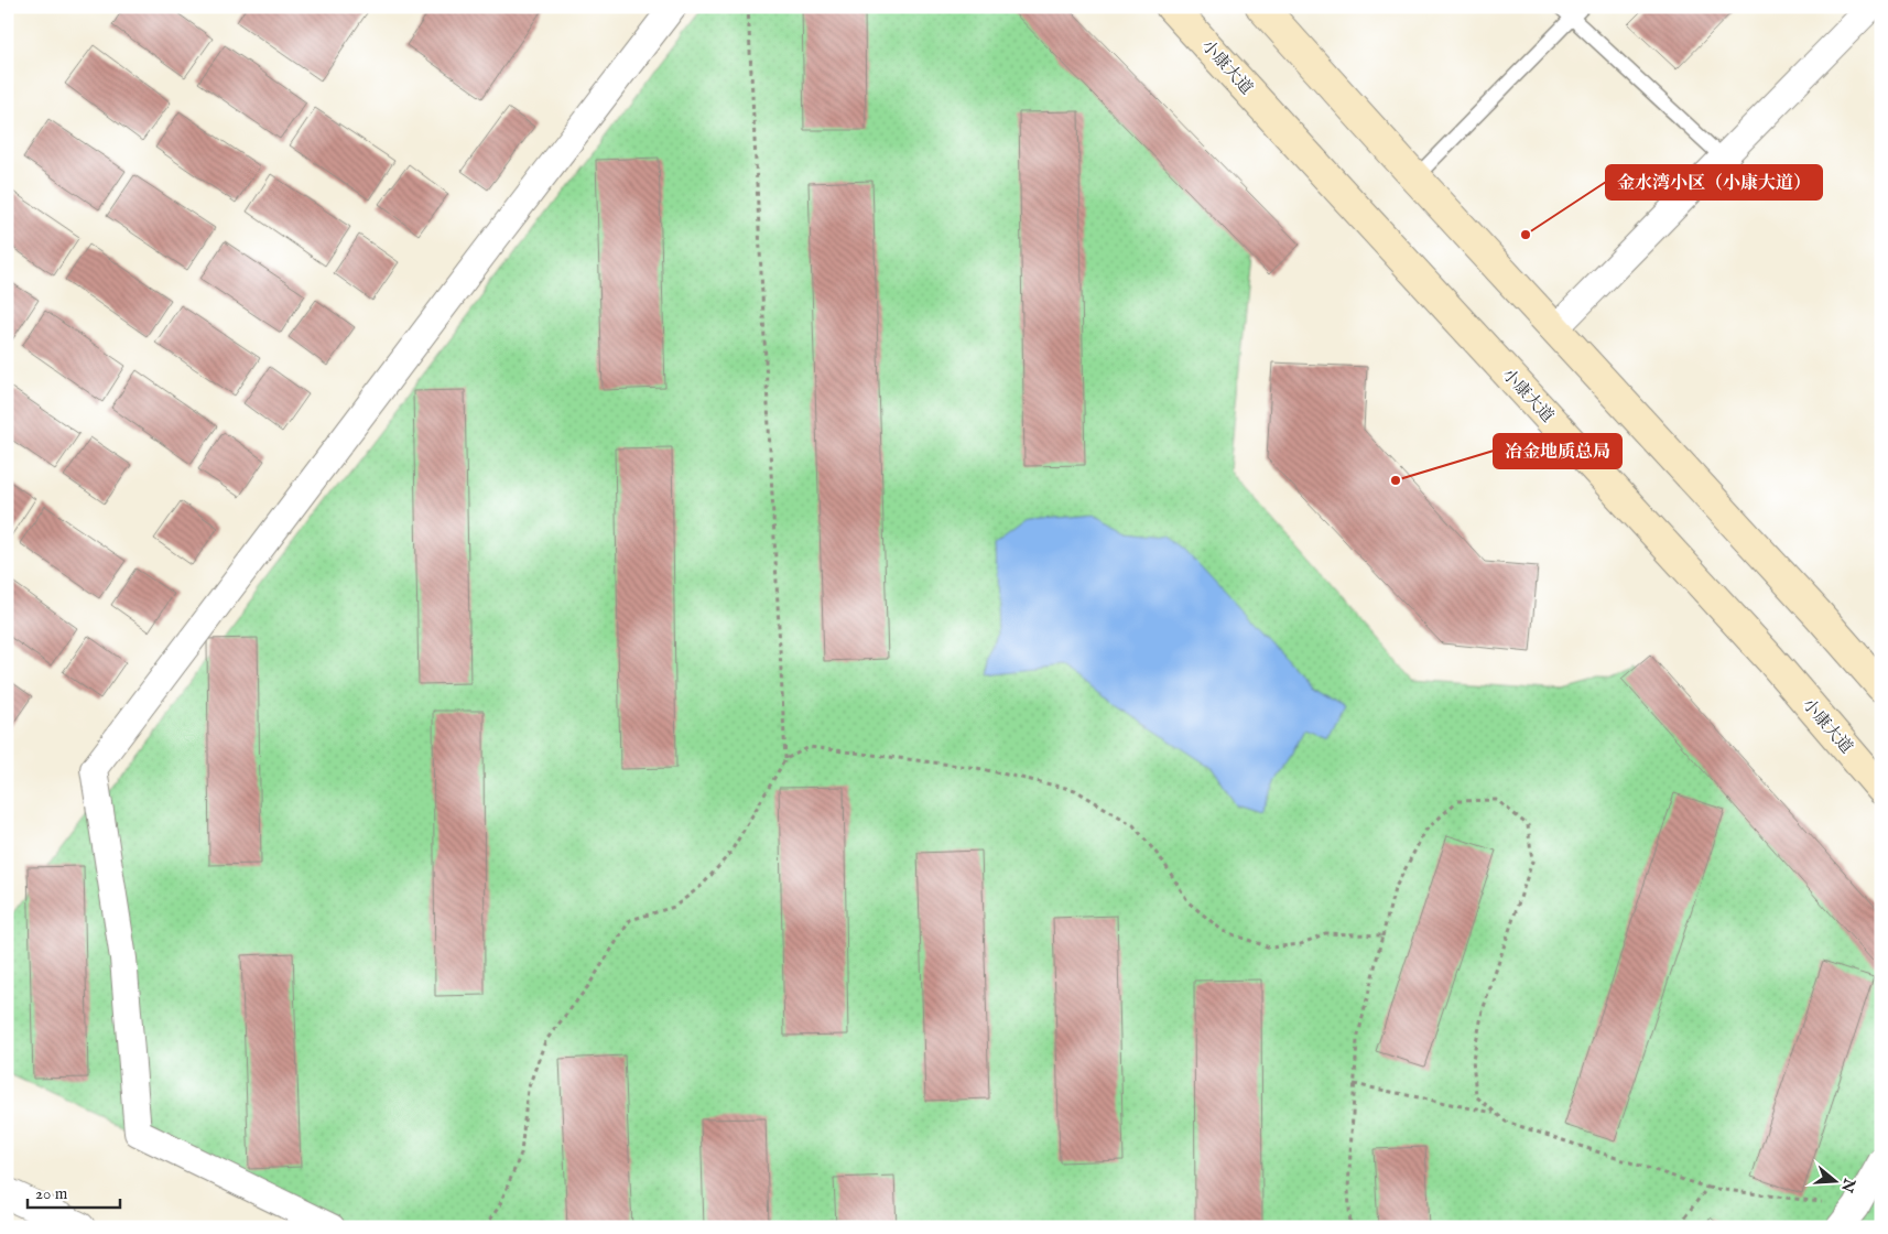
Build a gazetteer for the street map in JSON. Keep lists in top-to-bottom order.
{
  "streets": {
    "main road": ["小康大道"]
  },
  "places": ["金水湾小区（小康大道）", "冶金地质总局"],
  "scale_bar": "20 m",
  "north": "right"
}
